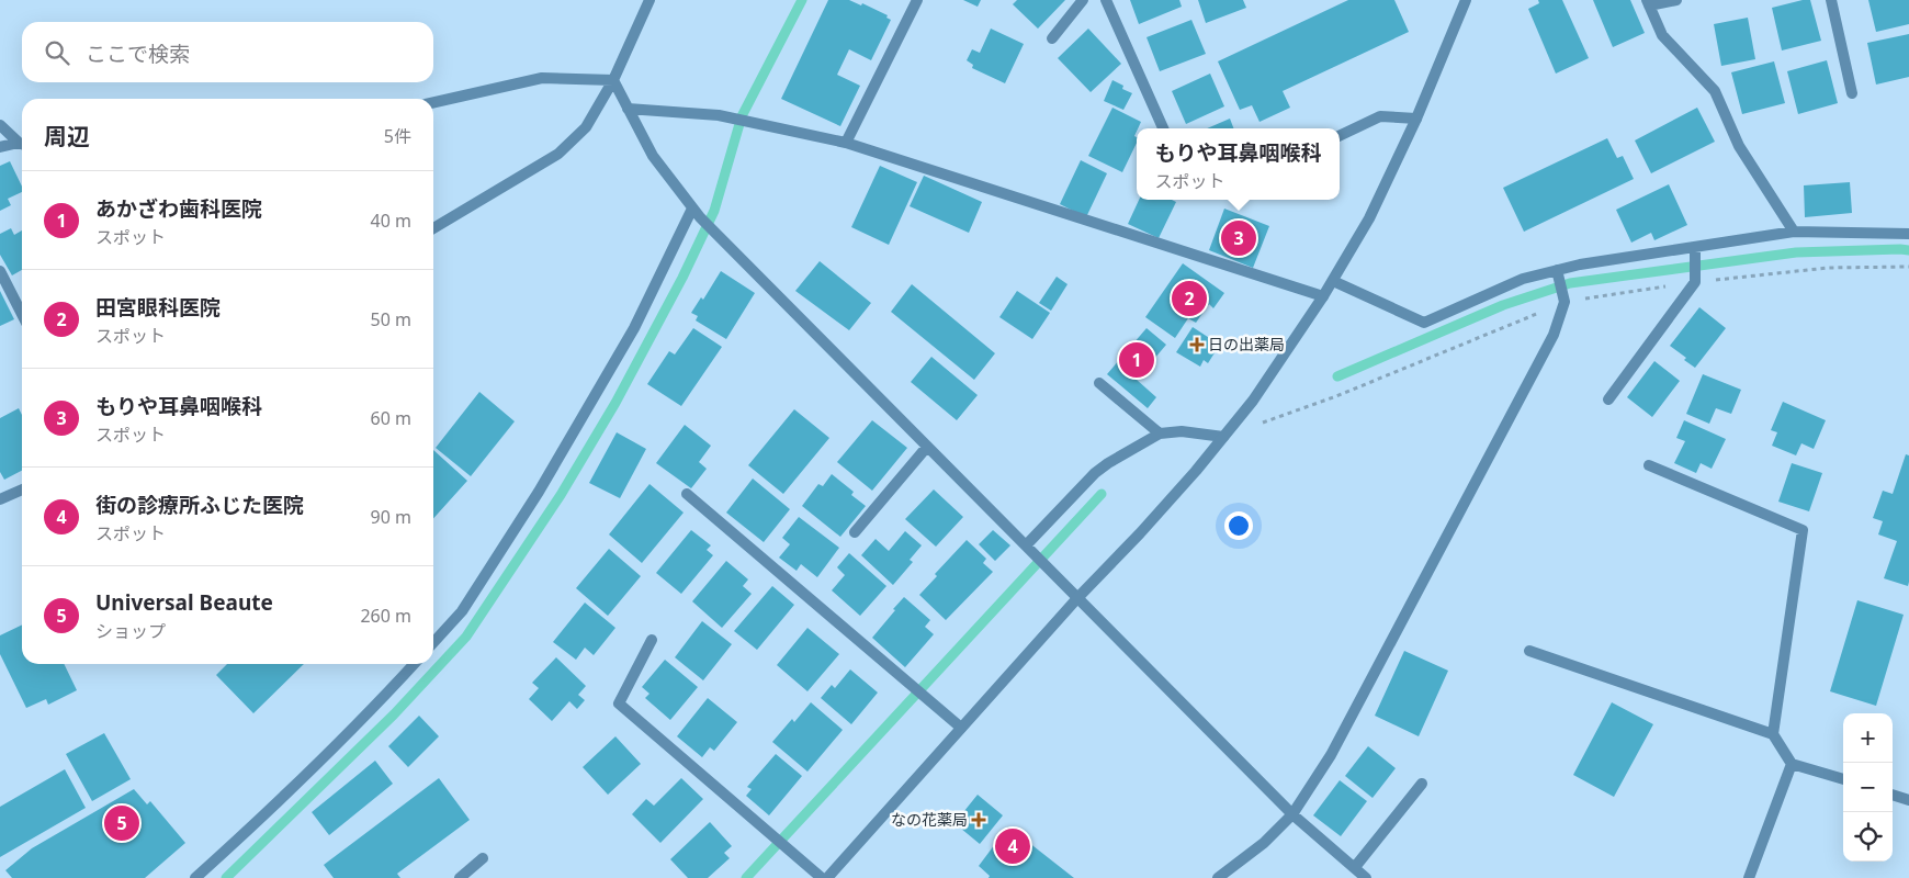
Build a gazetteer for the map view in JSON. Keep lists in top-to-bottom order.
{
  "places": {
    "health": ["日の出薬局", "なの花薬局"]
  },
  "page": {
    "search": "ここで検索",
    "heading": ["周辺", "5件"],
    "popup": ["もりや耳鼻咽喉科", "スポット"],
    "list": [
      {
        "mark": "1",
        "name": "あかざわ歯科医院",
        "note": "スポット",
        "value": "40 m"
      },
      {
        "mark": "2",
        "name": "田宮眼科医院",
        "note": "スポット",
        "value": "50 m"
      },
      {
        "mark": "3",
        "name": "もりや耳鼻咽喉科",
        "note": "スポット",
        "value": "60 m"
      },
      {
        "mark": "4",
        "name": "街の診療所ふじた医院",
        "note": "スポット",
        "value": "90 m"
      },
      {
        "mark": "5",
        "name": "Universal Beaute",
        "note": "ショップ",
        "value": "260 m"
      }
    ],
    "pins": [
      "3",
      "2",
      "1",
      "5",
      "4"
    ],
    "map_buttons": ["+", "−"]
  }
}
